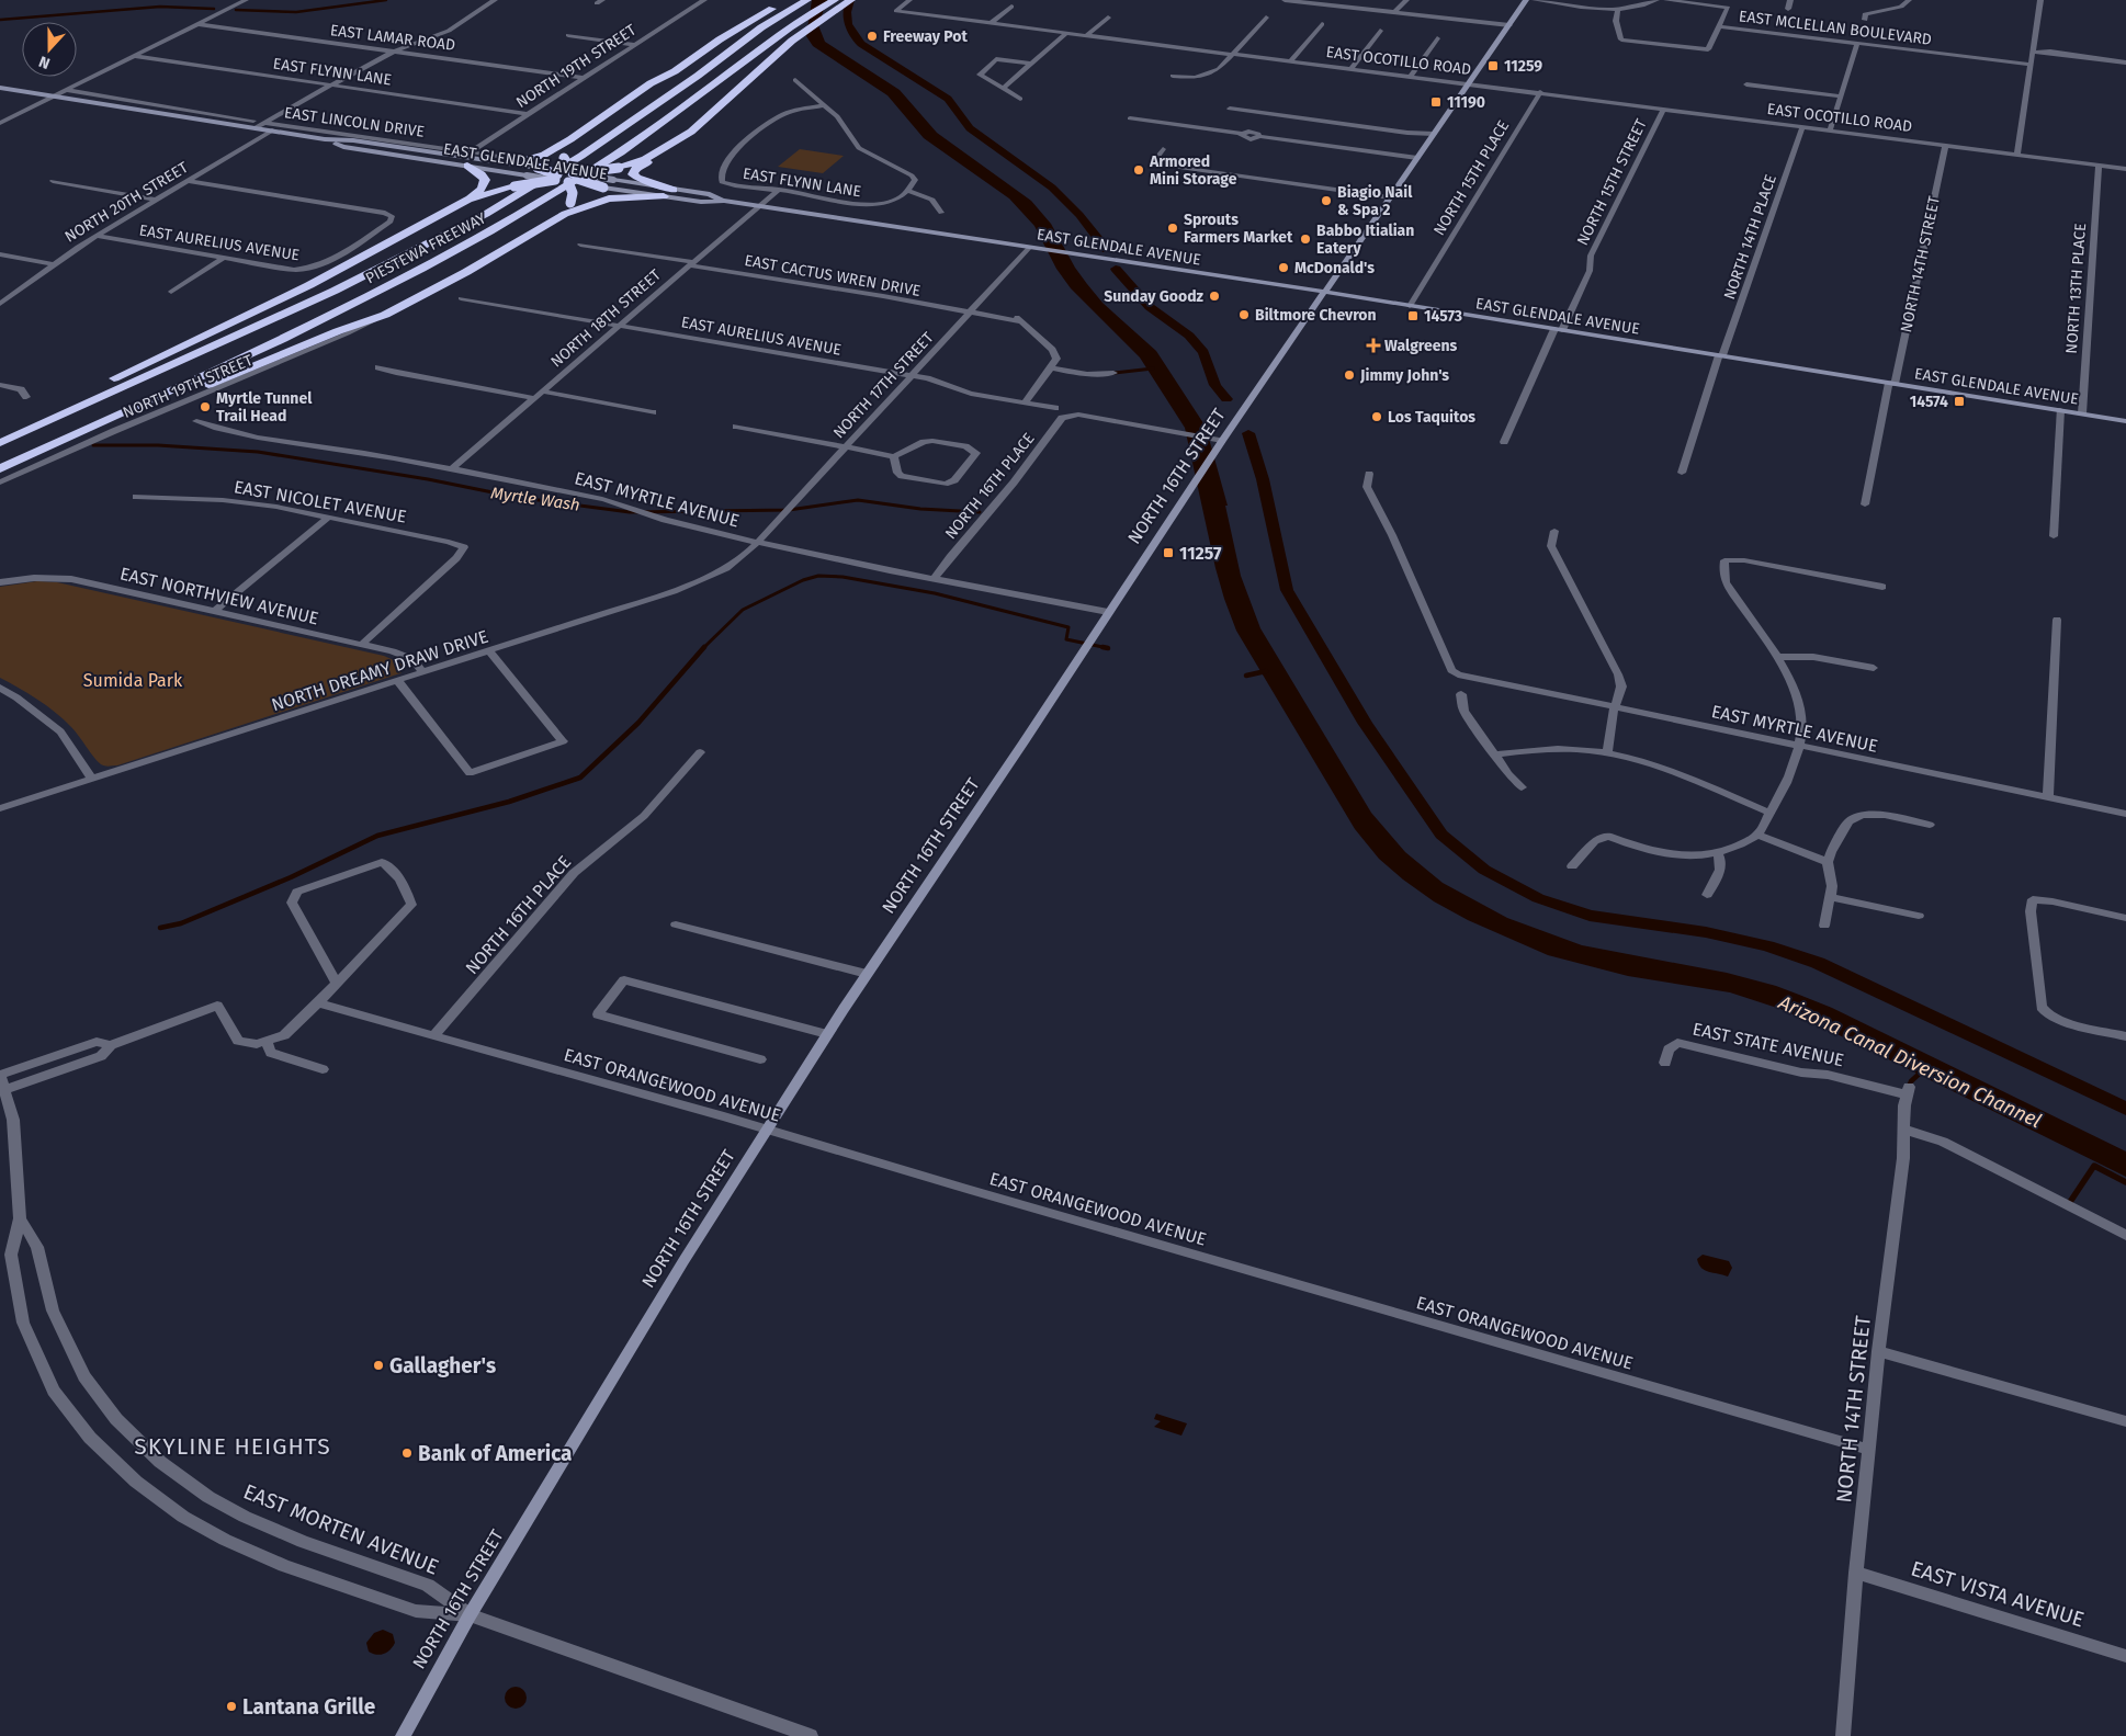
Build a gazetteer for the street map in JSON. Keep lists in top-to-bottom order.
{
  "streets": {
    "highway": ["PIESTEWA FREEWAY"],
    "main road": ["EAST GLENDALE AVENUE", "NORTH 16TH STREET"],
    "street": [
      "EAST MCLELLAN BOULEVARD",
      "EAST LAMAR ROAD",
      "EAST OCOTILLO ROAD",
      "NORTH 19TH STREET",
      "EAST FLYNN LANE",
      "EAST LINCOLN DRIVE",
      "NORTH 15TH PLACE",
      "NORTH 15TH STREET",
      "NORTH 20TH STREET",
      "NORTH 14TH PLACE",
      "EAST AURELIUS AVENUE",
      "NORTH 14TH STREET",
      "EAST CACTUS WREN DRIVE",
      "NORTH 13TH PLACE",
      "NORTH 18TH STREET",
      "NORTH 17TH STREET",
      "NORTH 16TH PLACE",
      "EAST MYRTLE AVENUE",
      "EAST NICOLET AVENUE",
      "EAST NORTHVIEW AVENUE",
      "NORTH DREAMY DRAW DRIVE",
      "EAST STATE AVENUE",
      "EAST ORANGEWOOD AVENUE",
      "EAST MORTEN AVENUE",
      "EAST VISTA AVENUE"
    ]
  },
  "crossings": [
    ["EAST LAMAR ROAD", "NORTH 19TH STREET"],
    ["EAST OCOTILLO ROAD", "NORTH 15TH PLACE"],
    ["EAST OCOTILLO ROAD", "NORTH 15TH STREET"],
    ["EAST OCOTILLO ROAD", "NORTH 14TH PLACE"],
    ["EAST OCOTILLO ROAD", "NORTH 14TH STREET"],
    ["EAST OCOTILLO ROAD", "NORTH 13TH PLACE"],
    ["EAST OCOTILLO ROAD", "NORTH 16TH STREET"],
    ["NORTH 19TH STREET", "EAST FLYNN LANE"],
    ["NORTH 19TH STREET", "EAST LINCOLN DRIVE"],
    ["NORTH 19TH STREET", "EAST GLENDALE AVENUE"],
    ["EAST FLYNN LANE", "NORTH 18TH STREET"],
    ["EAST LINCOLN DRIVE", "EAST GLENDALE AVENUE"],
    ["EAST GLENDALE AVENUE", "NORTH 15TH PLACE"],
    ["EAST GLENDALE AVENUE", "NORTH 15TH STREET"],
    ["EAST GLENDALE AVENUE", "NORTH 20TH STREET"],
    ["EAST GLENDALE AVENUE", "NORTH 14TH PLACE"],
    ["EAST GLENDALE AVENUE", "NORTH 14TH STREET"],
    ["EAST GLENDALE AVENUE", "NORTH 13TH PLACE"],
    ["EAST GLENDALE AVENUE", "NORTH 18TH STREET"],
    ["EAST GLENDALE AVENUE", "NORTH 17TH STREET"],
    ["EAST GLENDALE AVENUE", "NORTH 16TH STREET"],
    ["NORTH 20TH STREET", "EAST AURELIUS AVENUE"],
    ["EAST AURELIUS AVENUE", "NORTH 18TH STREET"],
    ["EAST AURELIUS AVENUE", "NORTH 17TH STREET"],
    ["EAST AURELIUS AVENUE", "NORTH 16TH PLACE"],
    ["NORTH 14TH STREET", "EAST STATE AVENUE"],
    ["NORTH 14TH STREET", "EAST ORANGEWOOD AVENUE"],
    ["NORTH 14TH STREET", "EAST VISTA AVENUE"],
    ["EAST CACTUS WREN DRIVE", "NORTH 18TH STREET"],
    ["EAST CACTUS WREN DRIVE", "NORTH 17TH STREET"],
    ["EAST CACTUS WREN DRIVE", "NORTH 16TH PLACE"],
    ["NORTH 18TH STREET", "EAST MYRTLE AVENUE"],
    ["NORTH 17TH STREET", "EAST MYRTLE AVENUE"],
    ["NORTH 17TH STREET", "NORTH DREAMY DRAW DRIVE"],
    ["NORTH 16TH STREET", "NORTH 16TH PLACE"],
    ["NORTH 16TH STREET", "EAST MYRTLE AVENUE"],
    ["NORTH 16TH STREET", "EAST ORANGEWOOD AVENUE"],
    ["NORTH 16TH STREET", "EAST MORTEN AVENUE"],
    ["NORTH 16TH PLACE", "EAST MYRTLE AVENUE"],
    ["NORTH 16TH PLACE", "EAST ORANGEWOOD AVENUE"],
    ["EAST MYRTLE AVENUE", "NORTH DREAMY DRAW DRIVE"],
    ["EAST NICOLET AVENUE", "EAST NORTHVIEW AVENUE"],
    ["EAST NORTHVIEW AVENUE", "NORTH DREAMY DRAW DRIVE"]
  ],
  "districts": ["SKYLINE HEIGHTS"],
  "water": ["Myrtle Wash", "Arizona Canal Diversion Channel"],
  "parks": ["Sumida Park"],
  "places": {
    "other": [
      "Freeway Pot",
      "Armored Mini Storage",
      "Biagio Nail & Spa 2",
      "Sprouts Farmers Market",
      "Babbo Itialian Eatery",
      "McDonald's",
      "Sunday Goodz",
      "Biltmore Chevron",
      "Jimmy John's",
      "Myrtle Tunnel Trail Head",
      "Los Taquitos",
      "Gallagher's",
      "Bank of America",
      "Lantana Grille"
    ],
    "transit": [
      "11259",
      "11190",
      "14573",
      "14574",
      "11257"
    ],
    "health": ["Walgreens"]
  },
  "north": "bottom"
}
